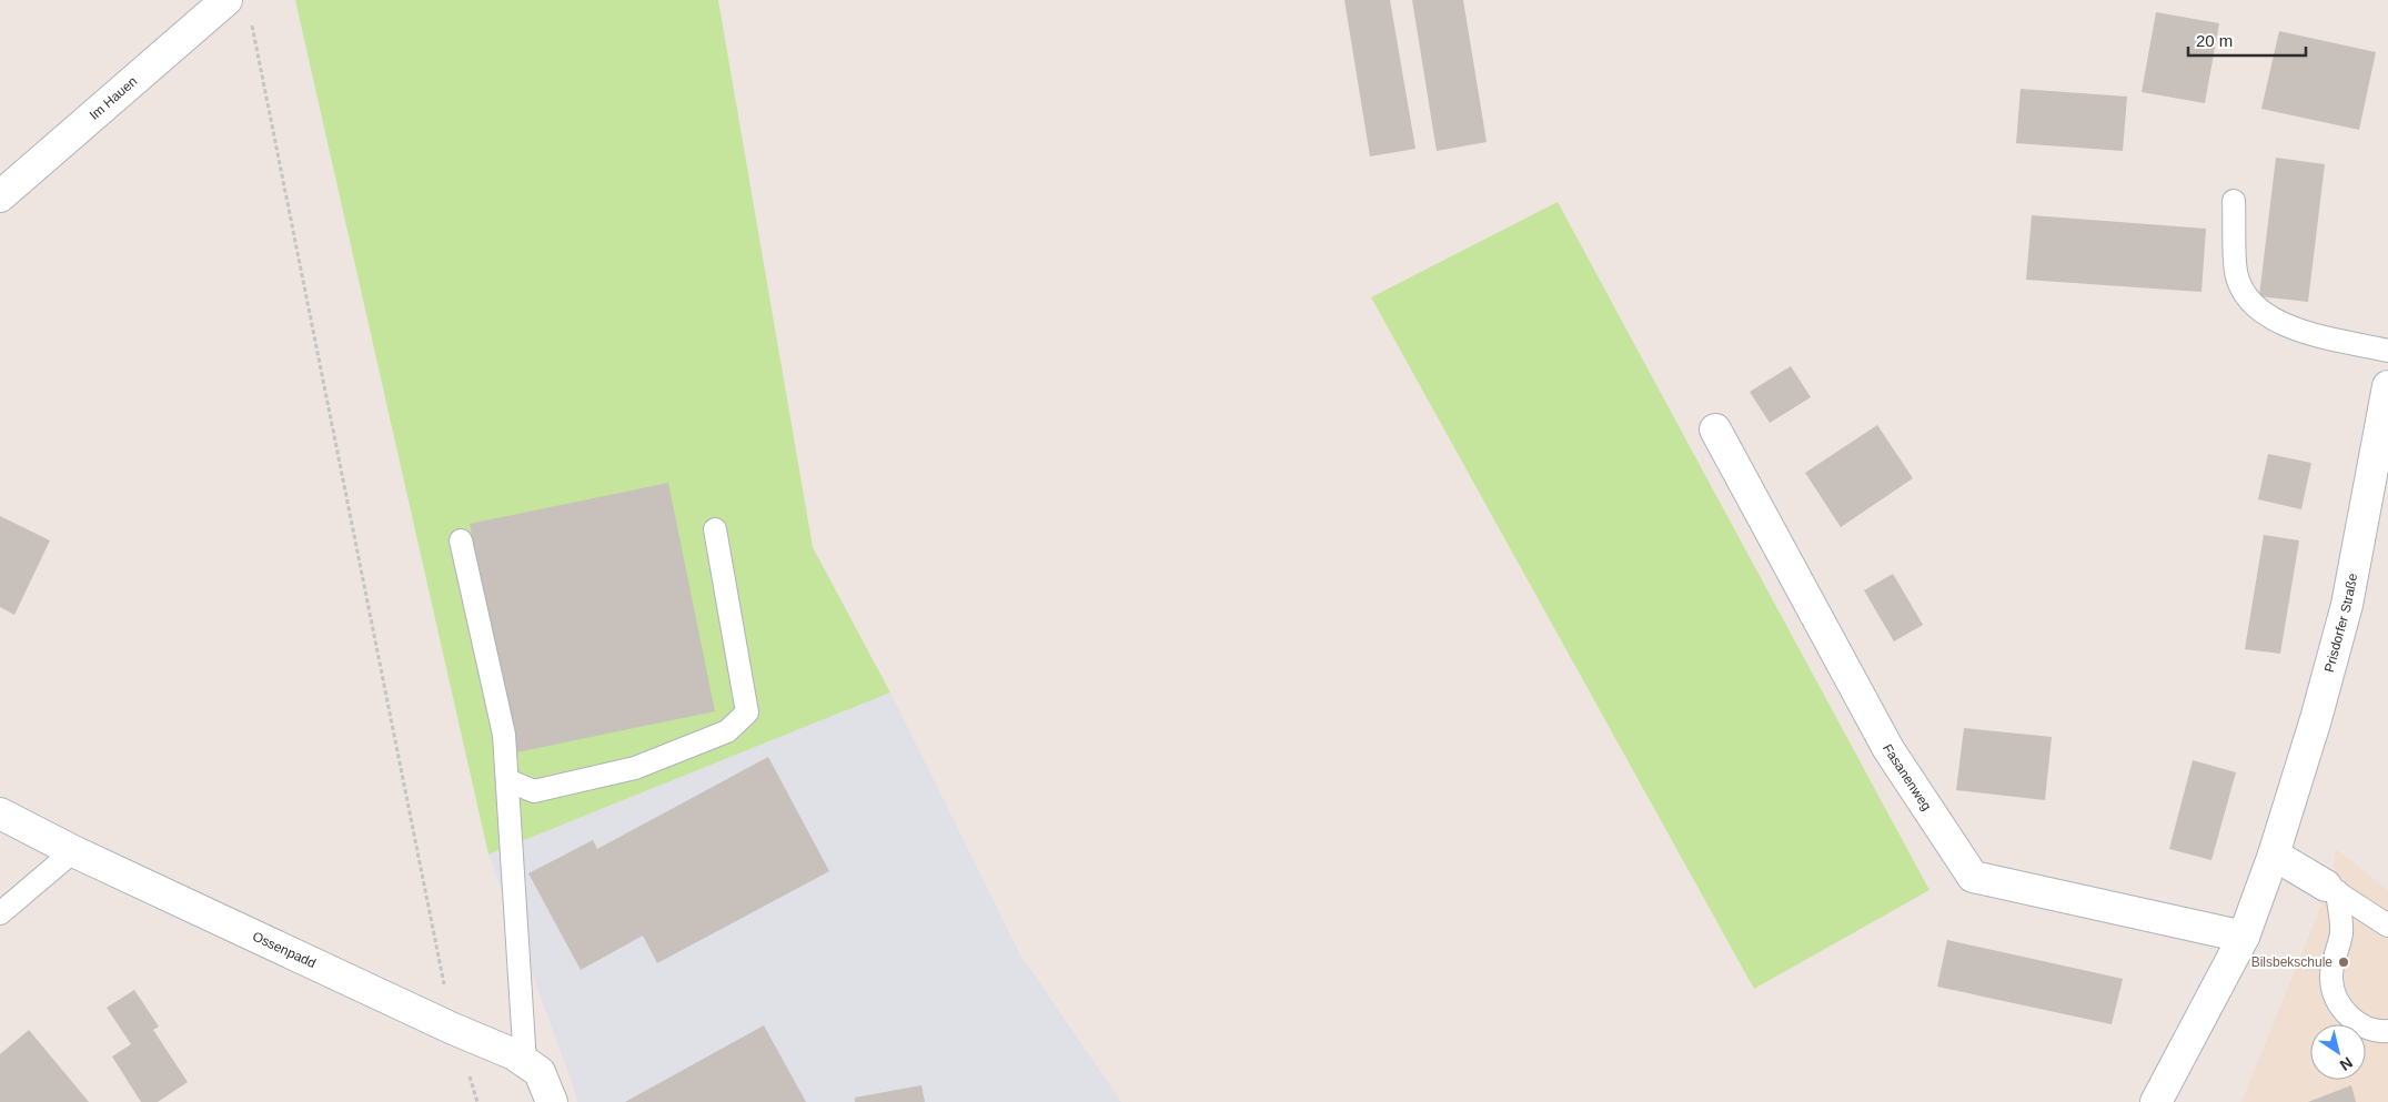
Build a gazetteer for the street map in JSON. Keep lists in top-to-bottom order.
{
  "streets": {
    "street": [
      "Im Hauen",
      "Prisdorfer Straße",
      "Fasanenweg",
      "Ossenpadd"
    ]
  },
  "crossings": [
    ["Prisdorfer Straße", "Fasanenweg"]
  ],
  "places": ["Bilsbekschule"],
  "scale_bar": "20 m",
  "north": "bottom right"
}
